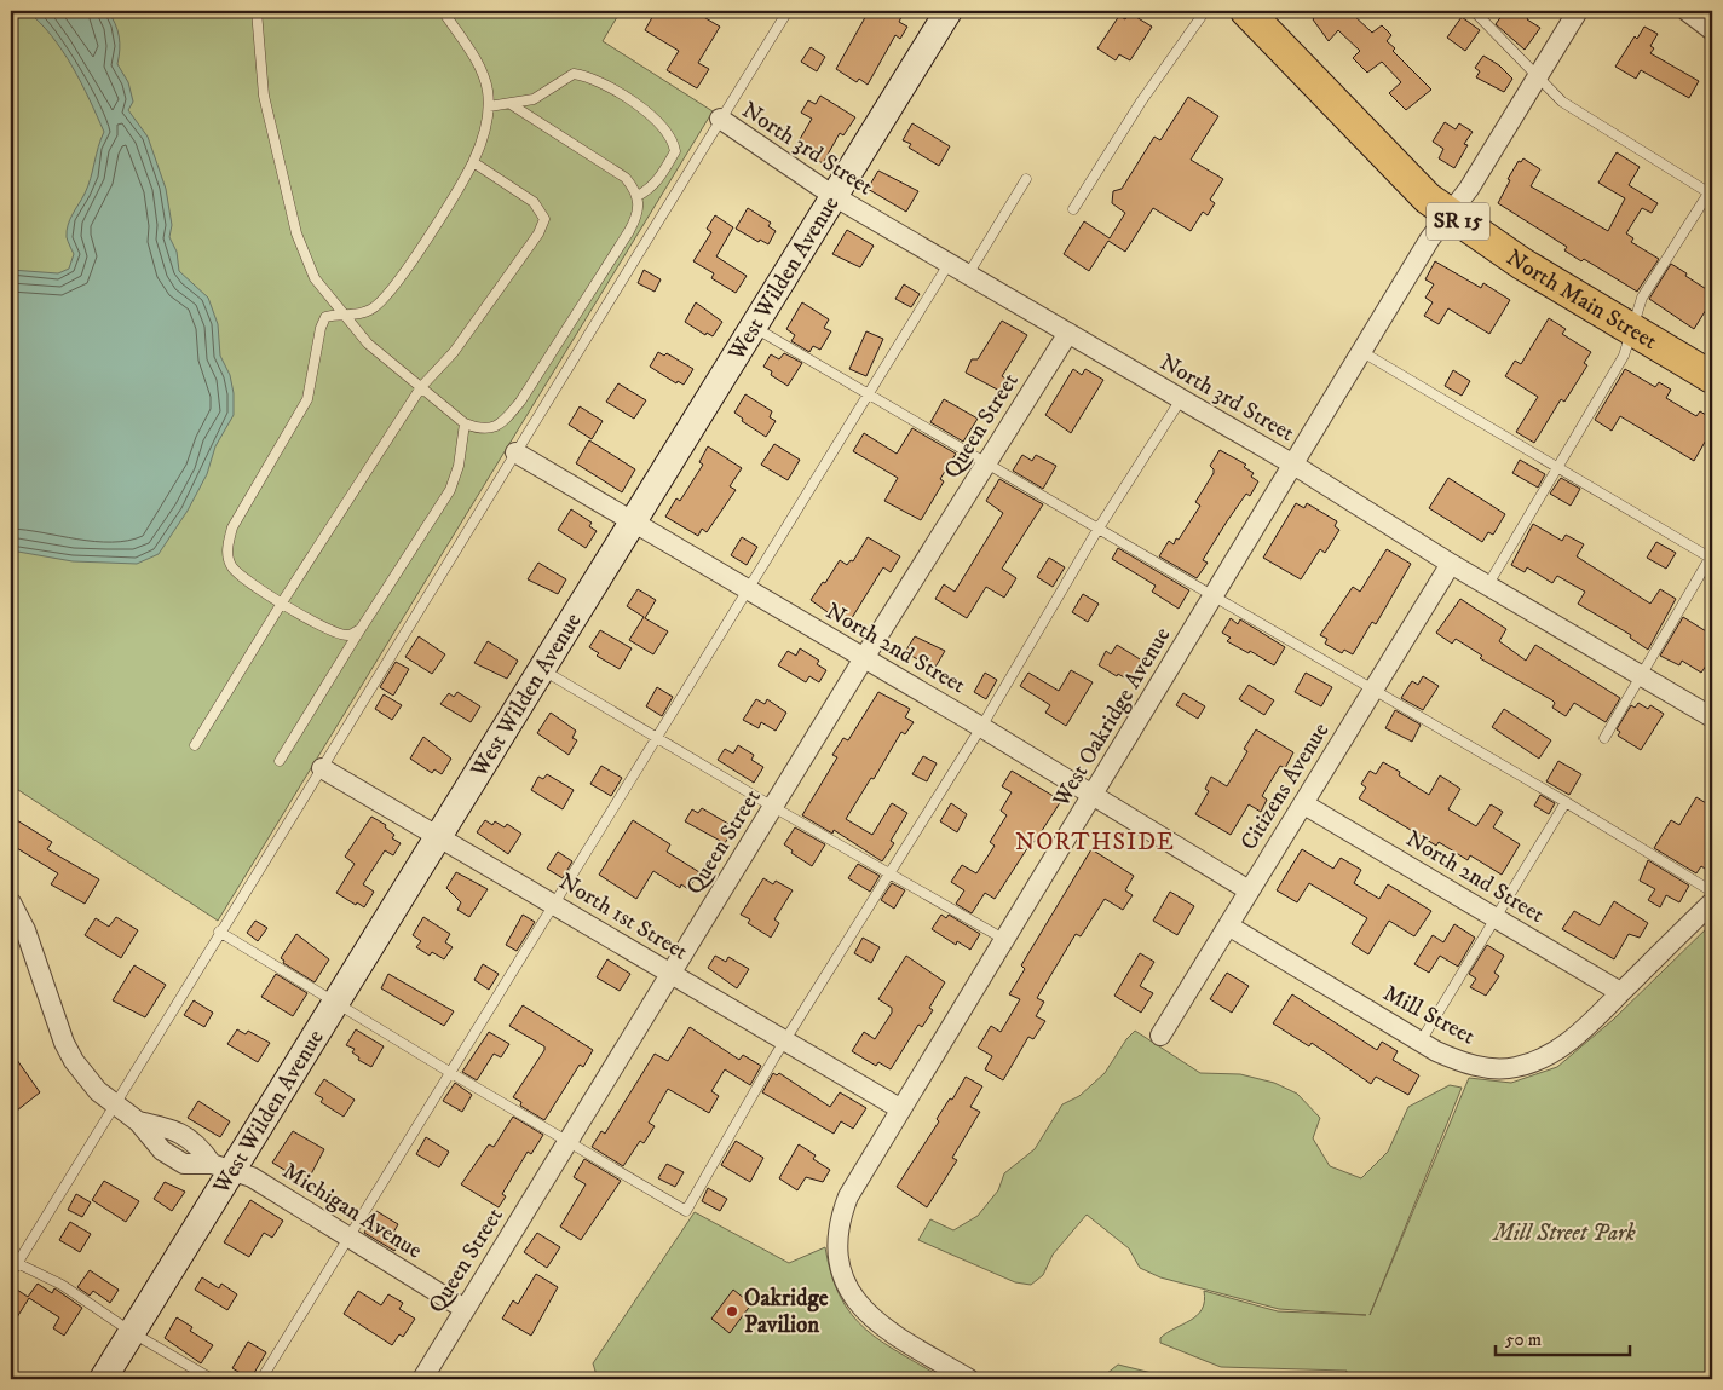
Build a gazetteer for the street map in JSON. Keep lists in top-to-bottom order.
{
  "streets": {
    "main road": ["SR 15", "North Main Street"],
    "street": [
      "North 3rd Street",
      "West Wilden Avenue",
      "Queen Street",
      "North 2nd Street",
      "West Oakridge Avenue",
      "Citizens Avenue",
      "North 1st Street",
      "Mill Street",
      "Michigan Avenue"
    ]
  },
  "crossings": [
    ["North 3rd Street", "West Wilden Avenue"],
    ["North 3rd Street", "Queen Street"],
    ["North 3rd Street", "West Oakridge Avenue"],
    ["North 3rd Street", "Citizens Avenue"],
    ["West Wilden Avenue", "North 2nd Street"],
    ["West Wilden Avenue", "North 1st Street"],
    ["West Wilden Avenue", "Michigan Avenue"],
    ["North Main Street", "West Oakridge Avenue"],
    ["Queen Street", "North 2nd Street"],
    ["Queen Street", "North 1st Street"],
    ["Queen Street", "Michigan Avenue"],
    ["North 2nd Street", "West Oakridge Avenue"],
    ["North 2nd Street", "Citizens Avenue"],
    ["North 2nd Street", "Mill Street"],
    ["West Oakridge Avenue", "North 1st Street"],
    ["Citizens Avenue", "Mill Street"]
  ],
  "districts": ["NORTHSIDE"],
  "parks": ["Mill Street Park"],
  "places": ["Oakridge Pavilion"],
  "scale_bar": "50 m"
}
